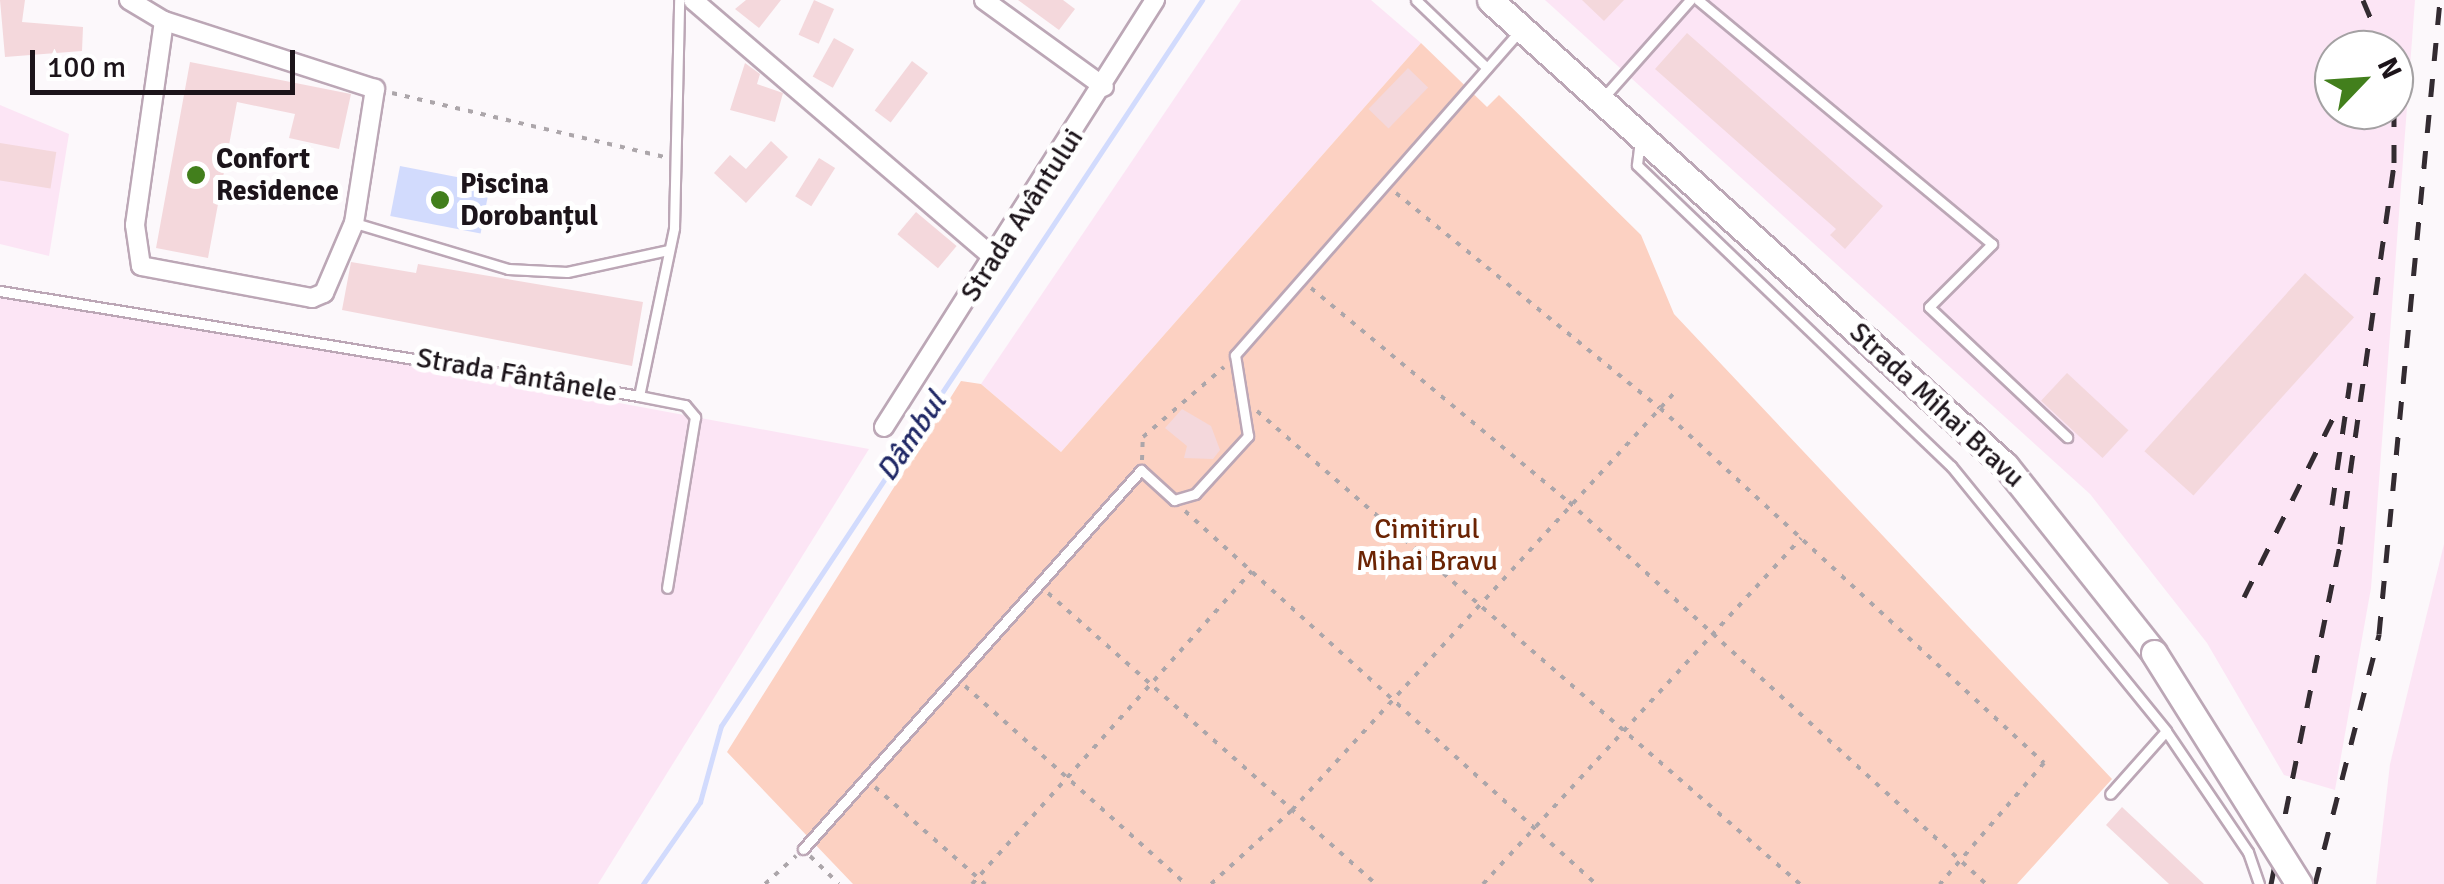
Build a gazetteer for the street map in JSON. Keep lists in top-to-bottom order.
{
  "streets": {
    "main road": ["Strada Mihai Bravu"],
    "street": ["Strada Avântului"],
    "lane": ["Strada Fântânele"]
  },
  "water": ["Dâmbul"],
  "parks": ["Cimitirul Mihai Bravu"],
  "places": ["Confort Residence", "Piscina Dorobanțul"],
  "scale_bar": "100 m",
  "north": "top right"
}
